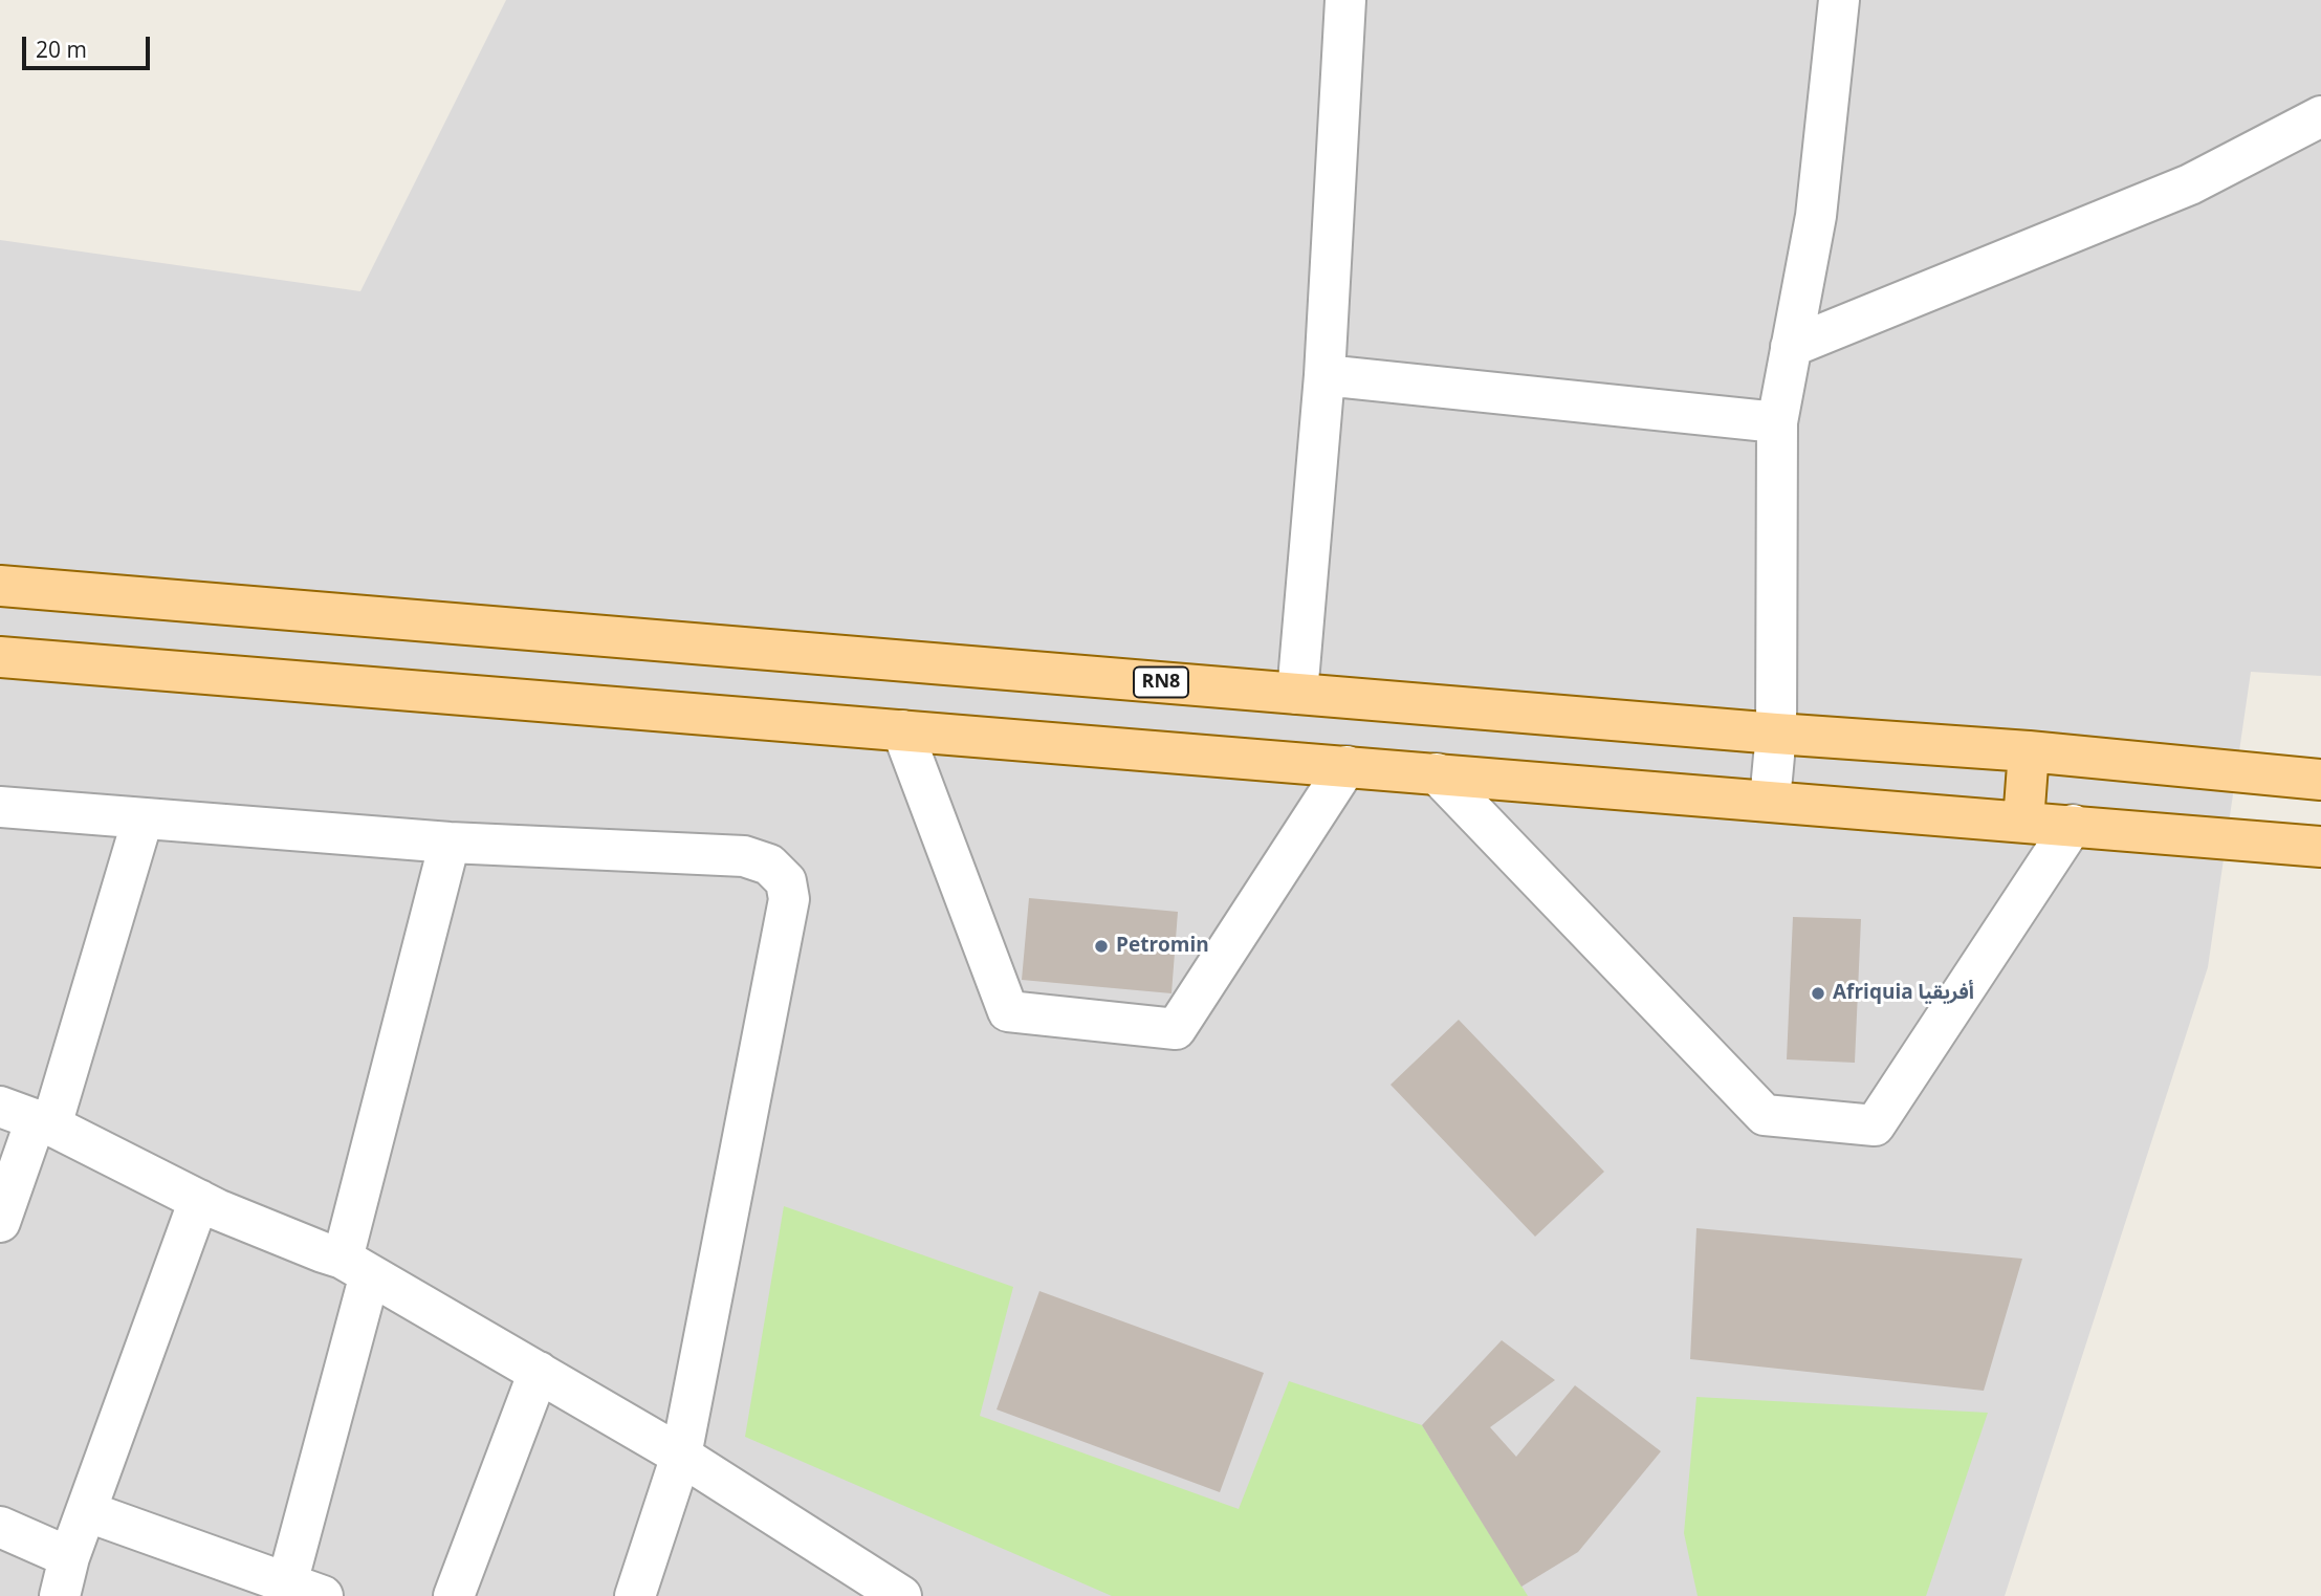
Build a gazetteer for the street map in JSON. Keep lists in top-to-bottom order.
{
  "streets": {
    "main road": ["RN8"]
  },
  "places": ["Petromin", "Afriquia أفريقيا"],
  "scale_bar": "20 m"
}
